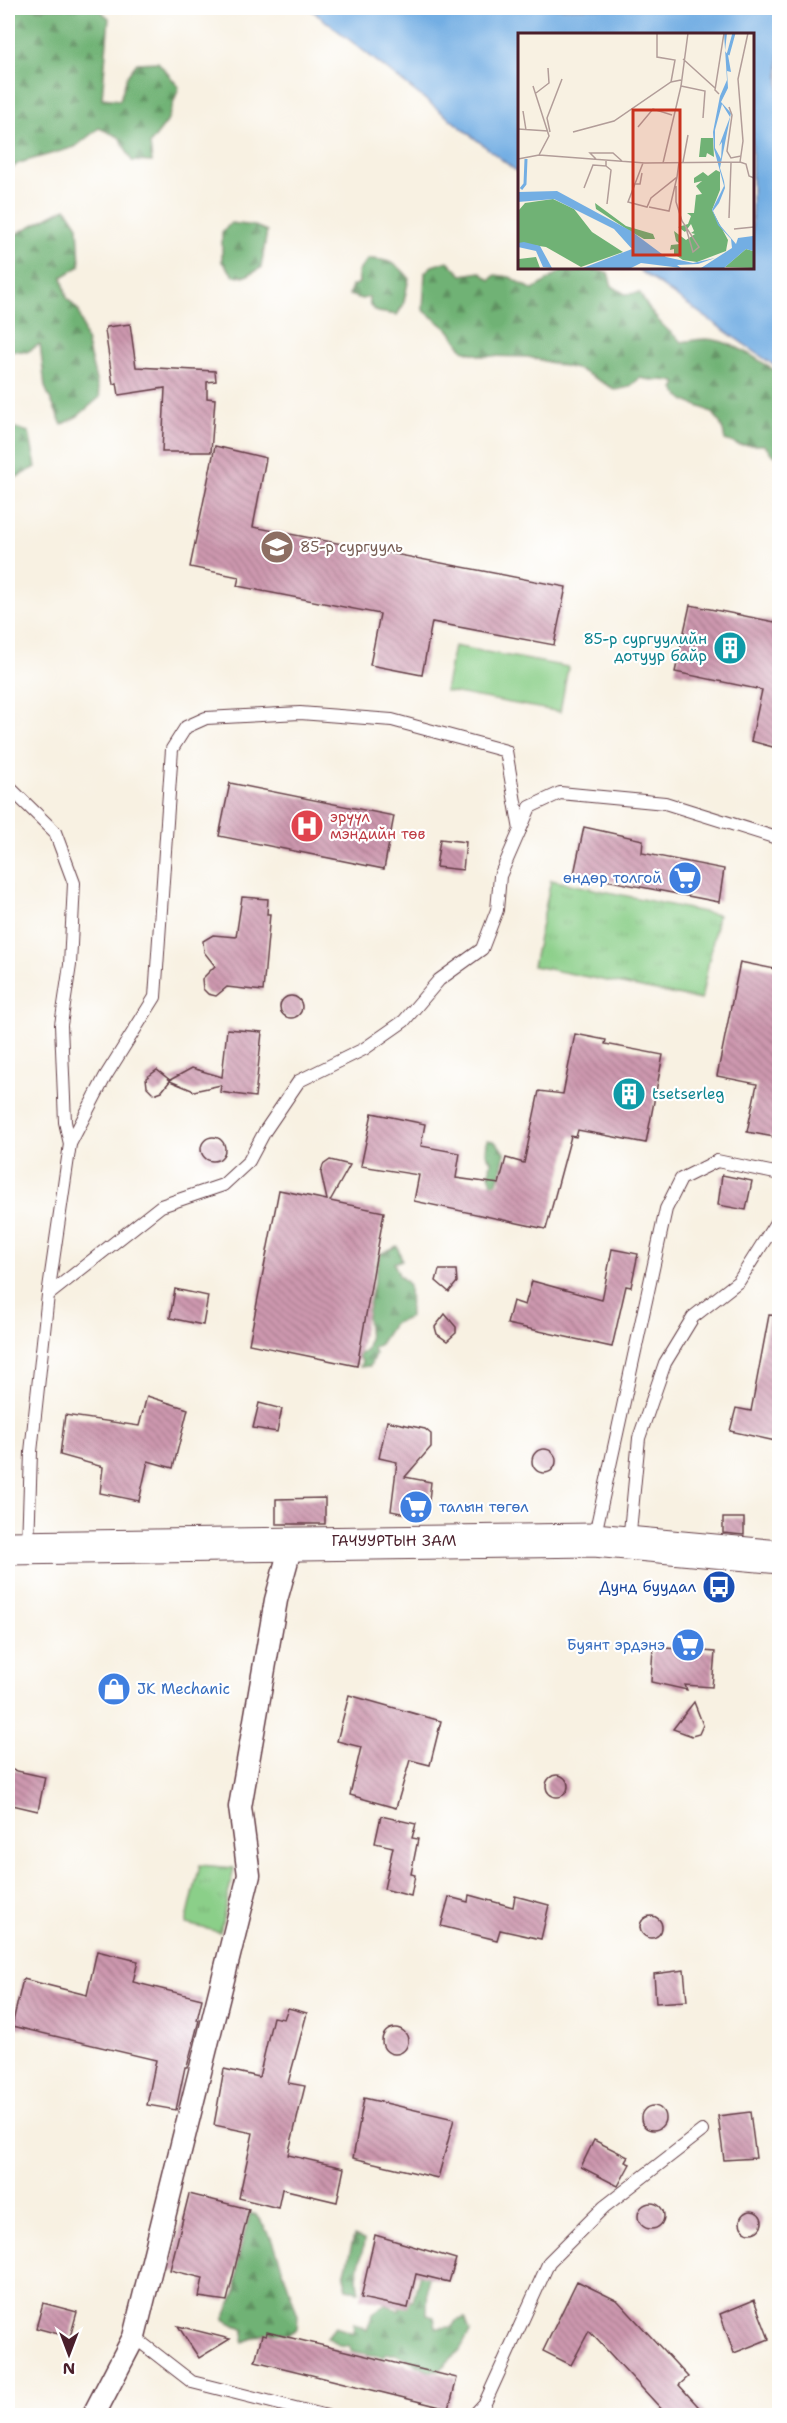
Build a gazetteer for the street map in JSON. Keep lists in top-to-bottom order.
{
  "streets": {
    "main road": ["ГАЧУУРТЫН ЗАМ"]
  },
  "places": {
    "school or university": ["85-р сургууль"],
    "building": ["85-р сургуулийн дотуур байр", "tsetserleg"],
    "hospital": ["эрүүл мэндийн төв"],
    "supermarket": ["өндөр толгой", "талын төгөл", "Буянт эрдэнэ"],
    "bus stop": ["Дунд буудал"],
    "shop": ["JK Mechanic"]
  },
  "north": "bottom"
}
